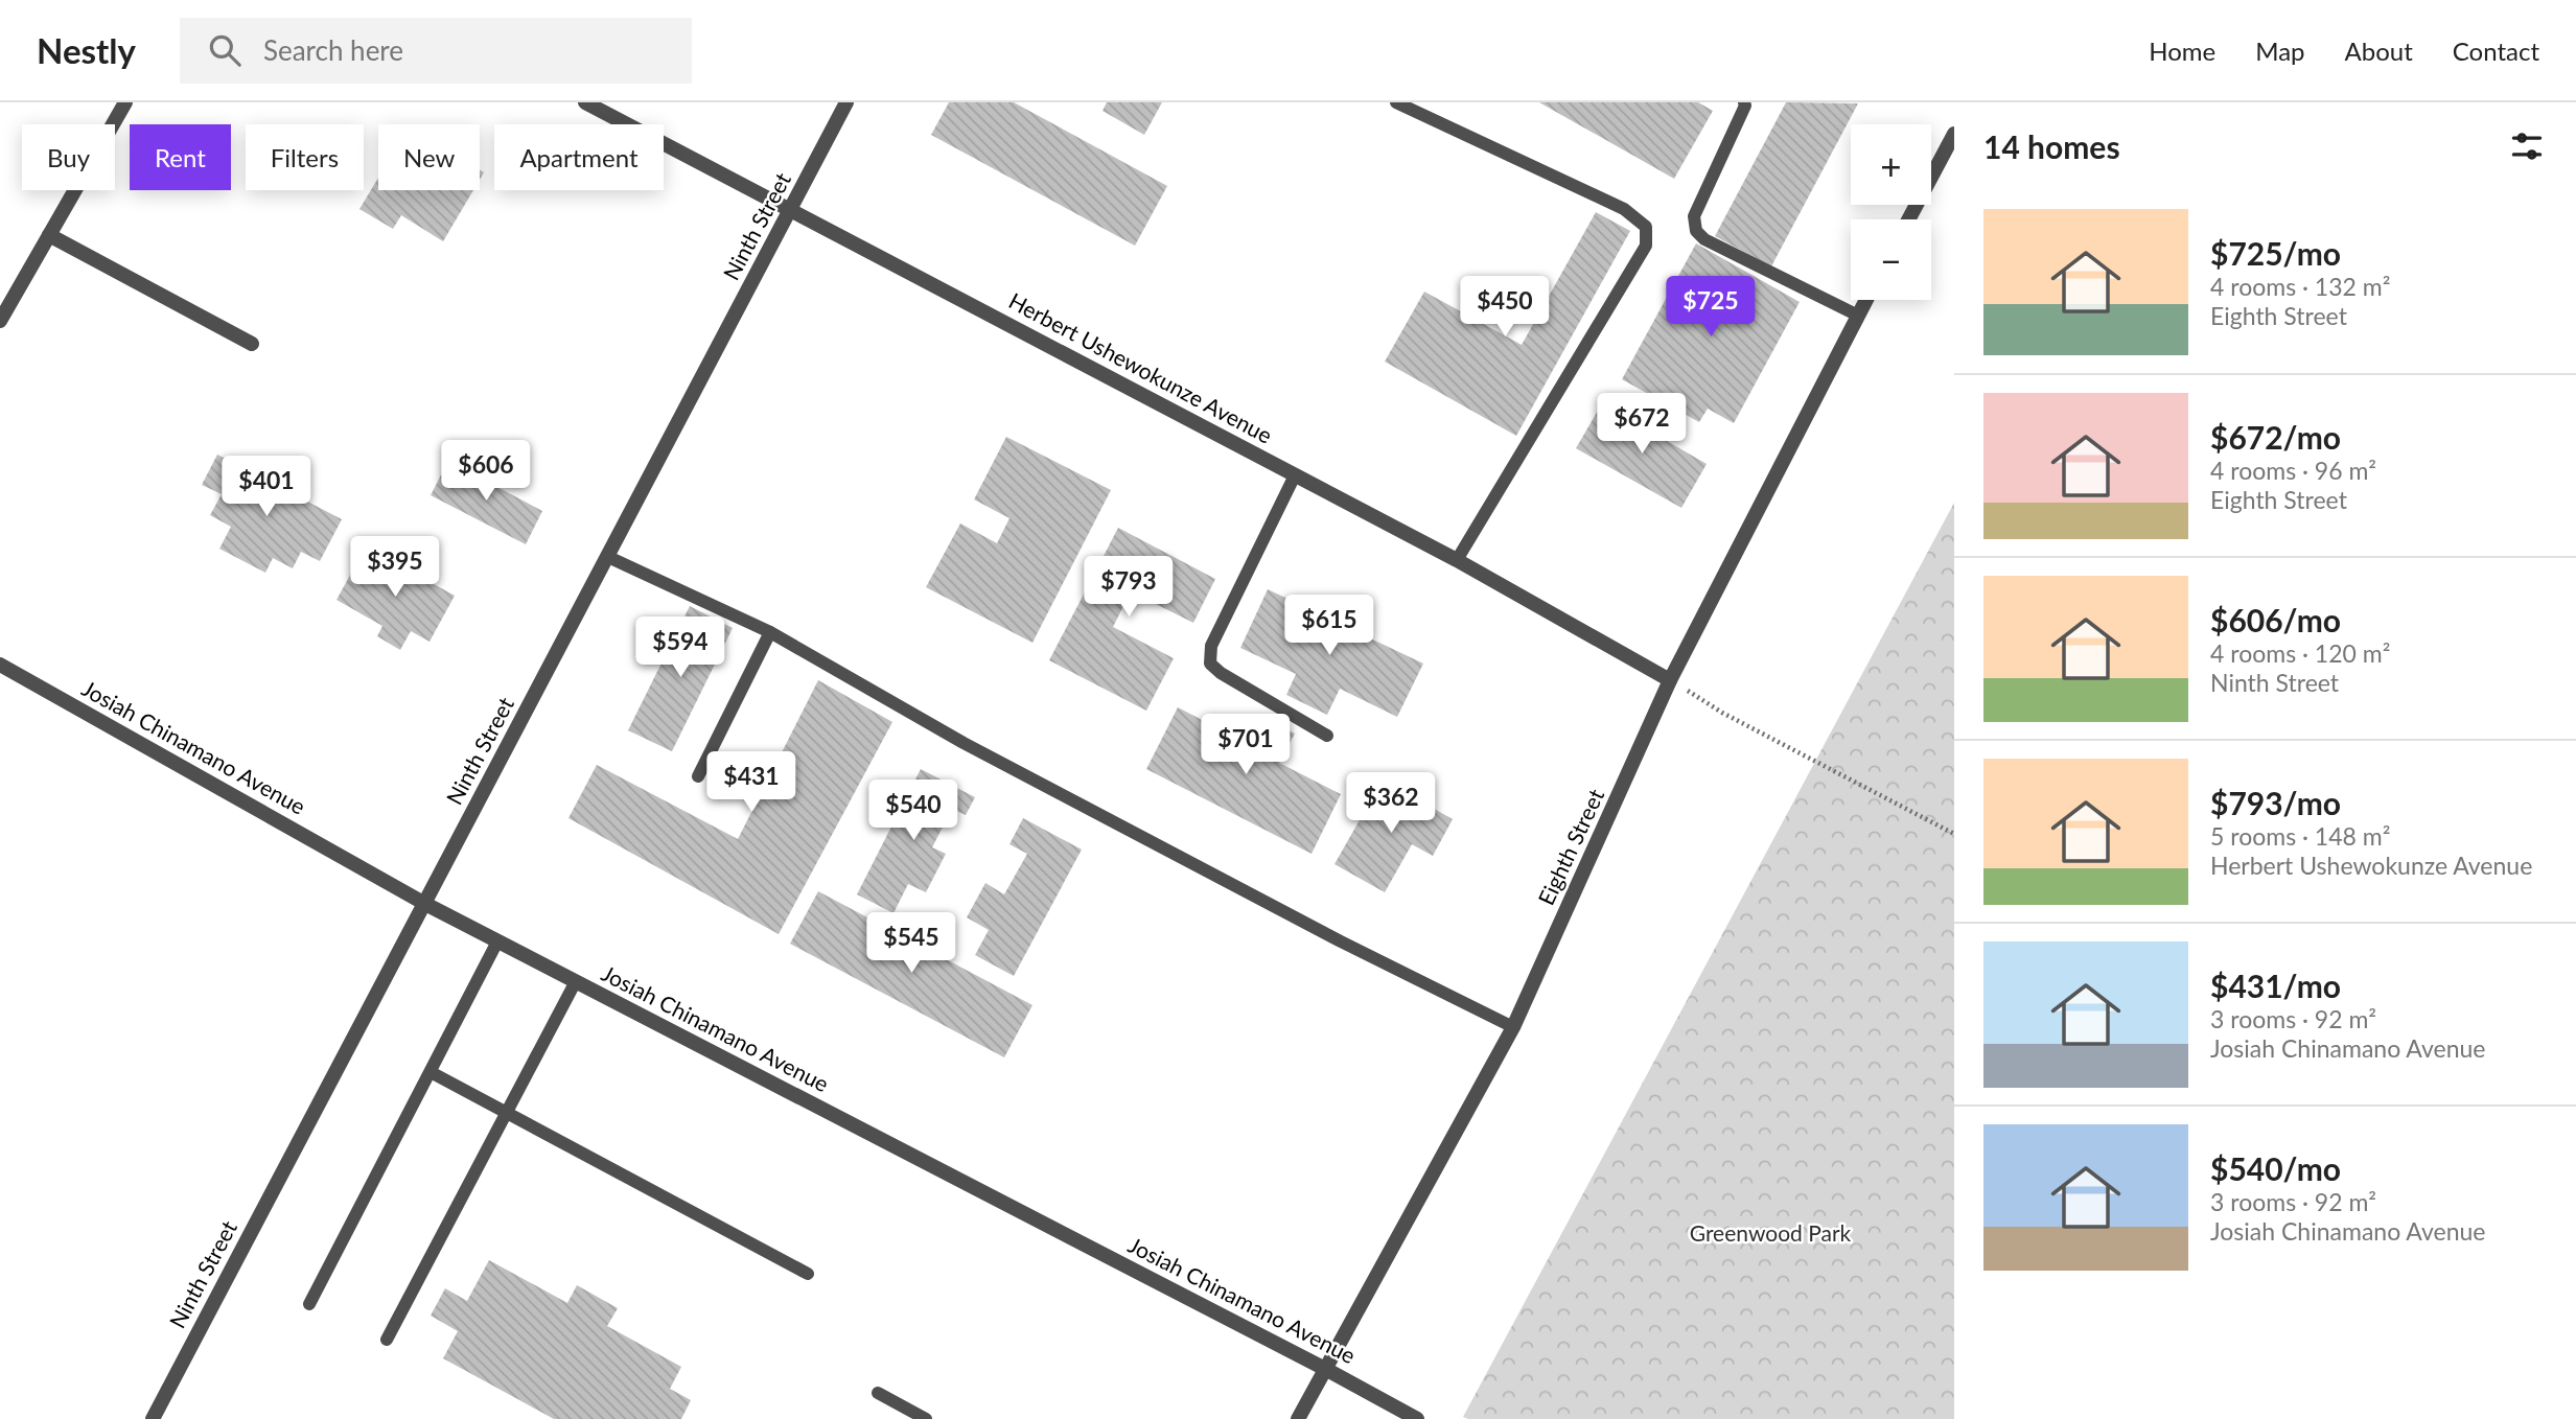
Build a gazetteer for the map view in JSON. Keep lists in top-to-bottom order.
{
  "streets": {
    "street": [
      "Ninth Street",
      "Herbert Ushewokunze Avenue",
      "Josiah Chinamano Avenue",
      "Eighth Street"
    ]
  },
  "crossings": [
    ["Ninth Street", "Herbert Ushewokunze Avenue"],
    ["Ninth Street", "Josiah Chinamano Avenue"],
    ["Herbert Ushewokunze Avenue", "Eighth Street"],
    ["Josiah Chinamano Avenue", "Eighth Street"]
  ],
  "parks": ["Greenwood Park"],
  "page": {
    "header": "Nestly",
    "search": "Search here",
    "nav": [
      "Home",
      "Map",
      "About",
      "Contact"
    ],
    "heading": "14 homes",
    "map_buttons": ["+", "−"],
    "chip": [
      "Buy",
      "Rent",
      "Filters",
      "New",
      "Apartment"
    ],
    "list": [
      {
        "name": "$725/mo",
        "note": "4 rooms · 132 m² · Eighth Street"
      },
      {
        "name": "$672/mo",
        "note": "4 rooms · 96 m² · Eighth Street"
      },
      {
        "name": "$606/mo",
        "note": "4 rooms · 120 m² · Ninth Street"
      },
      {
        "name": "$793/mo",
        "note": "5 rooms · 148 m² · Herbert Ushewokunze Avenue"
      },
      {
        "name": "$431/mo",
        "note": "3 rooms · 92 m² · Josiah Chinamano Avenue"
      },
      {
        "name": "$540/mo",
        "note": "3 rooms · 92 m² · Josiah Chinamano Avenue"
      }
    ],
    "price": [
      "$450",
      "$725",
      "$672",
      "$606",
      "$401",
      "$395",
      "$793",
      "$615",
      "$594",
      "$701",
      "$431",
      "$362",
      "$540",
      "$545"
    ]
  }
}
